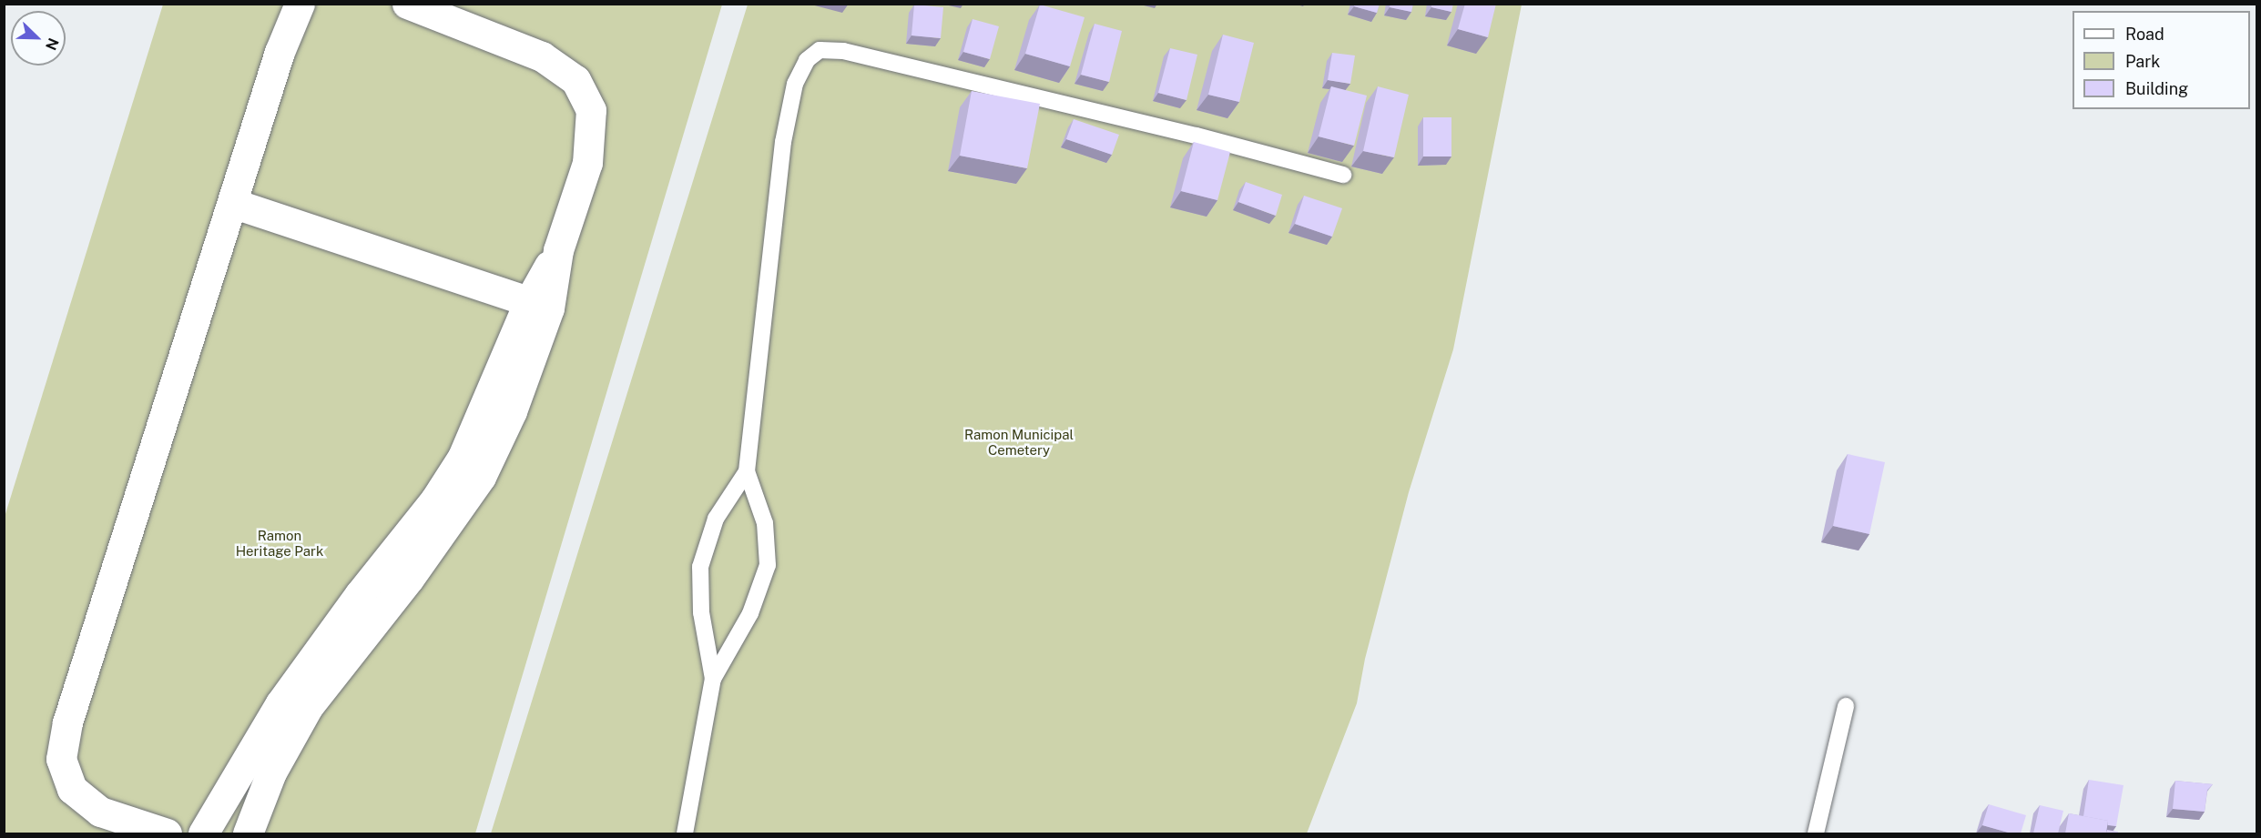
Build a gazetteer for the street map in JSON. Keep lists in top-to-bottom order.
{
  "parks": ["Ramon Municipal Cemetery", "Ramon Heritage Park"],
  "legend": ["Road", "Park", "Building"],
  "north": "bottom right"
}
